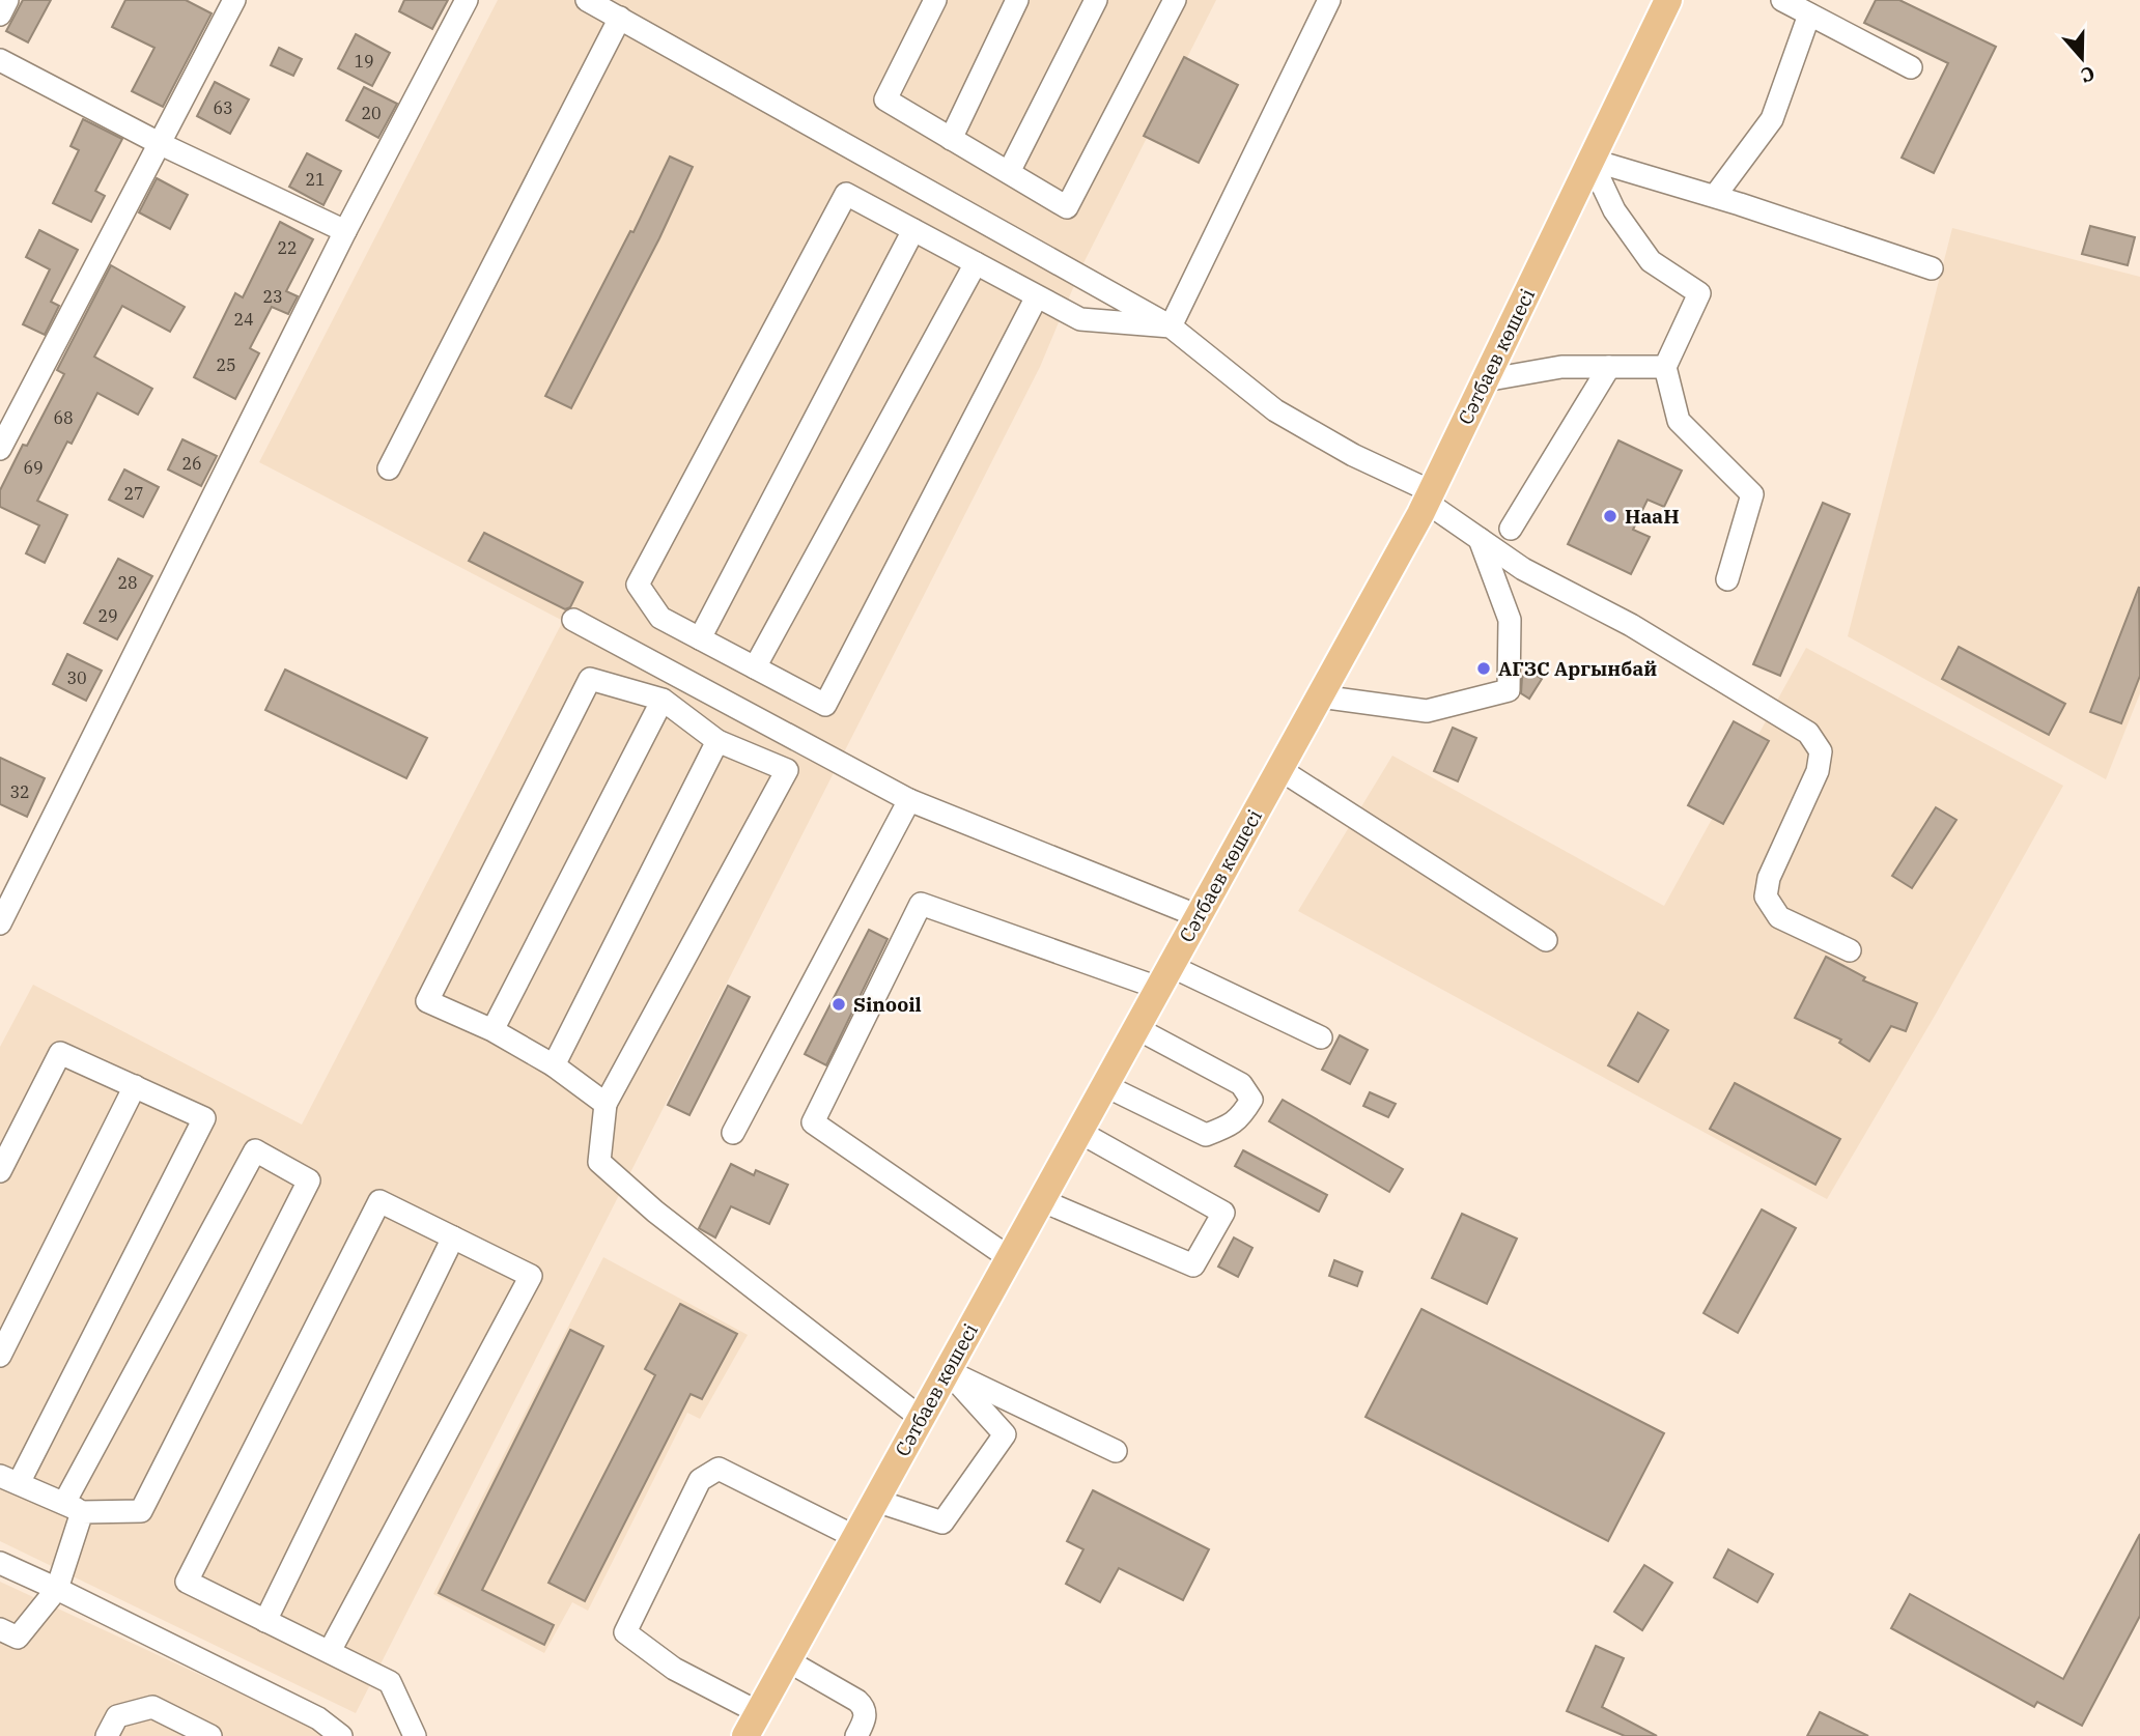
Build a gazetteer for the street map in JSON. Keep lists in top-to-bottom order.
{
  "streets": {
    "main road": ["Сәтбаев көшесі"]
  },
  "places": ["НааН", "АГЗС Аргынбай", "Sinooil"],
  "house_numbers": [
    "19",
    "63",
    "20",
    "21",
    "22",
    "23",
    "24",
    "25",
    "68",
    "26",
    "69",
    "27",
    "28",
    "29",
    "30",
    "32"
  ],
  "north": "bottom"
}
